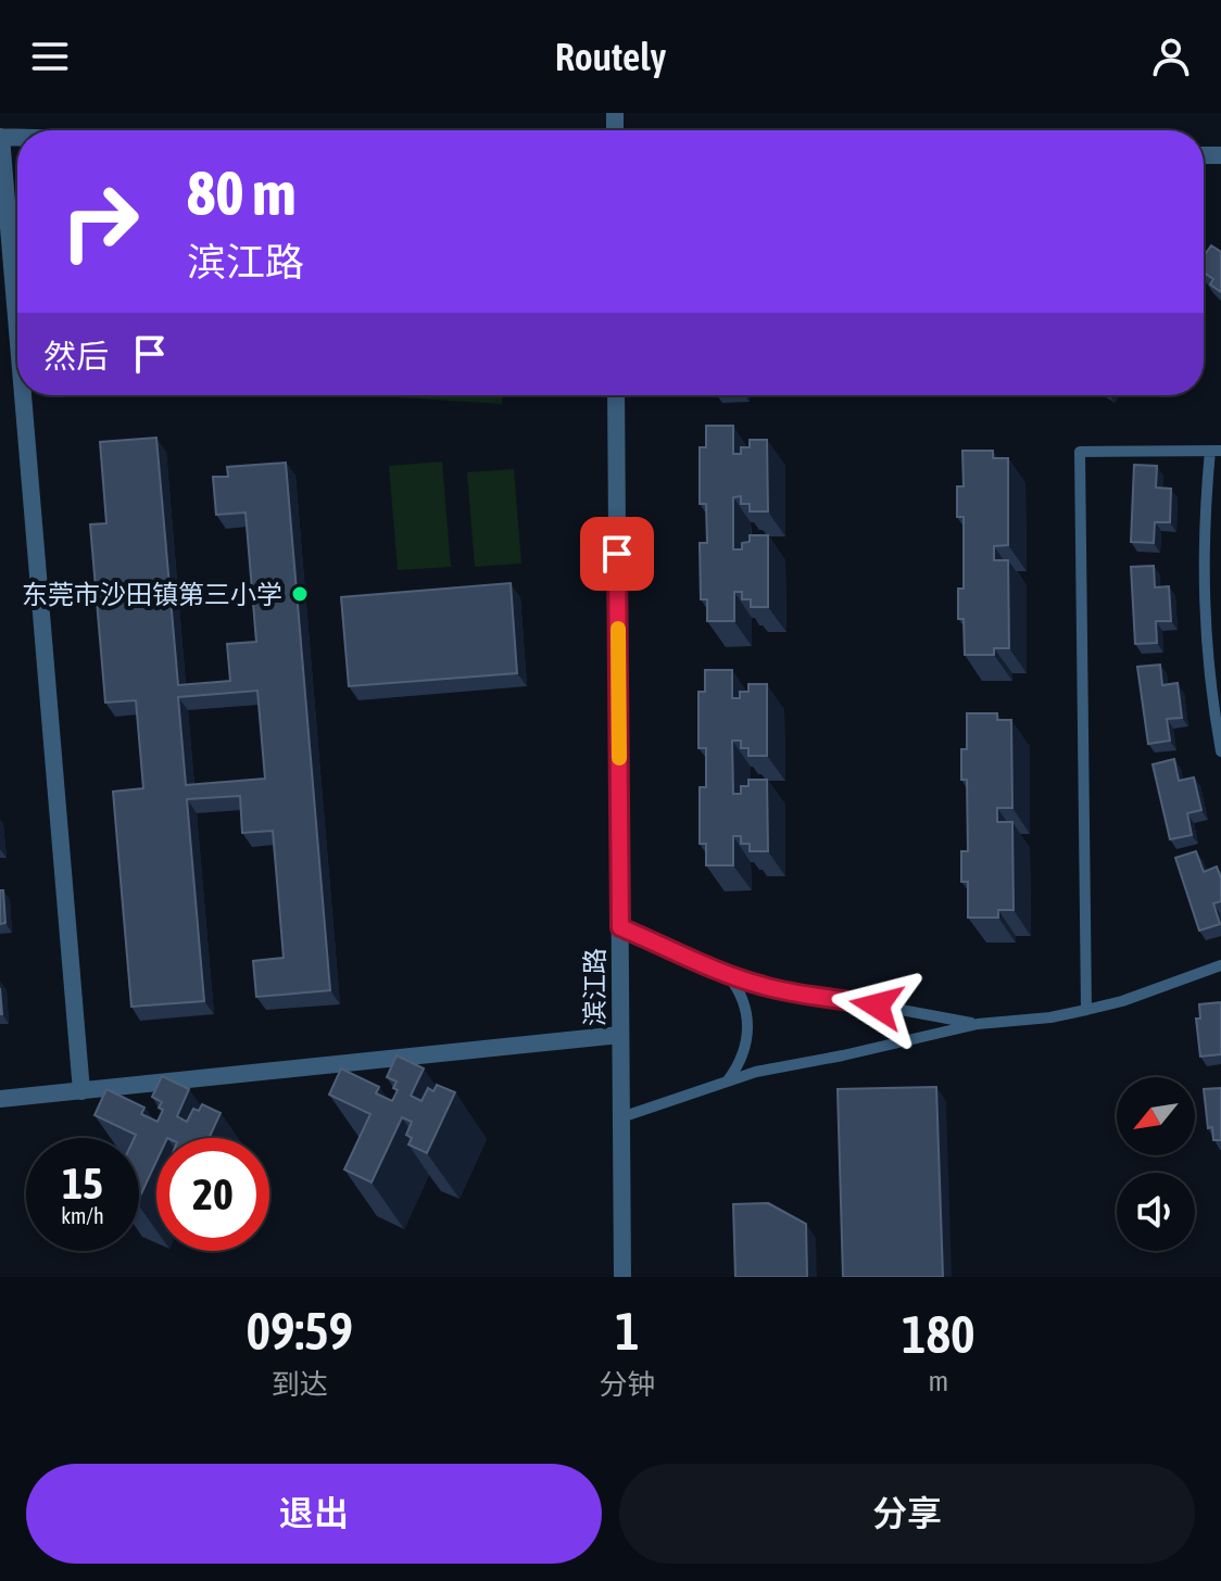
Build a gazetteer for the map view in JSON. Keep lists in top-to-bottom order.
{
  "streets": {
    "street": ["滨江路"]
  },
  "places": ["东莞市沙田镇第三小学"],
  "north": "bottom left",
  "page": {
    "header": "Routely",
    "turn": ["80 m", "滨江路"],
    "then": "然后",
    "speed": "15 km/h",
    "limit": "20",
    "eta": [
      "09:59",
      "到达",
      "1",
      "分钟",
      "180",
      "m"
    ],
    "buttons": ["退出", "分享"]
  }
}
